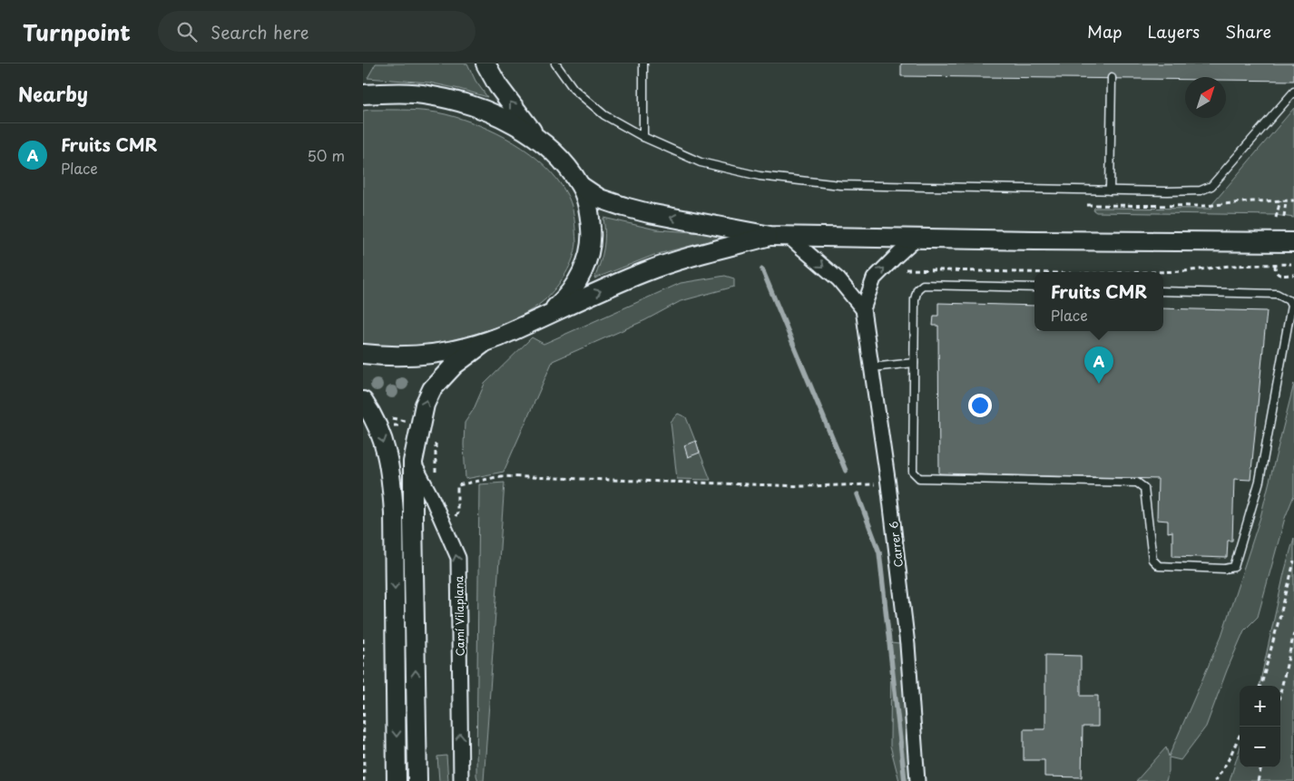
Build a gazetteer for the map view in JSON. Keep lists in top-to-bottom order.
{
  "streets": {
    "street": ["Carrer 6", "Camí Vilaplana"]
  },
  "one_way": ["Camí Vilaplana"],
  "north": "top right",
  "page": {
    "header": "Turnpoint",
    "search": "Search here",
    "nav": ["Map", "Layers", "Share"],
    "heading": "Nearby",
    "list": [
      {
        "mark": "A",
        "name": "Fruits CMR",
        "note": "Place",
        "value": "50 m"
      }
    ],
    "popup": ["Fruits CMR", "Place"],
    "pins": "A",
    "map_buttons": ["+", "−"]
  }
}
